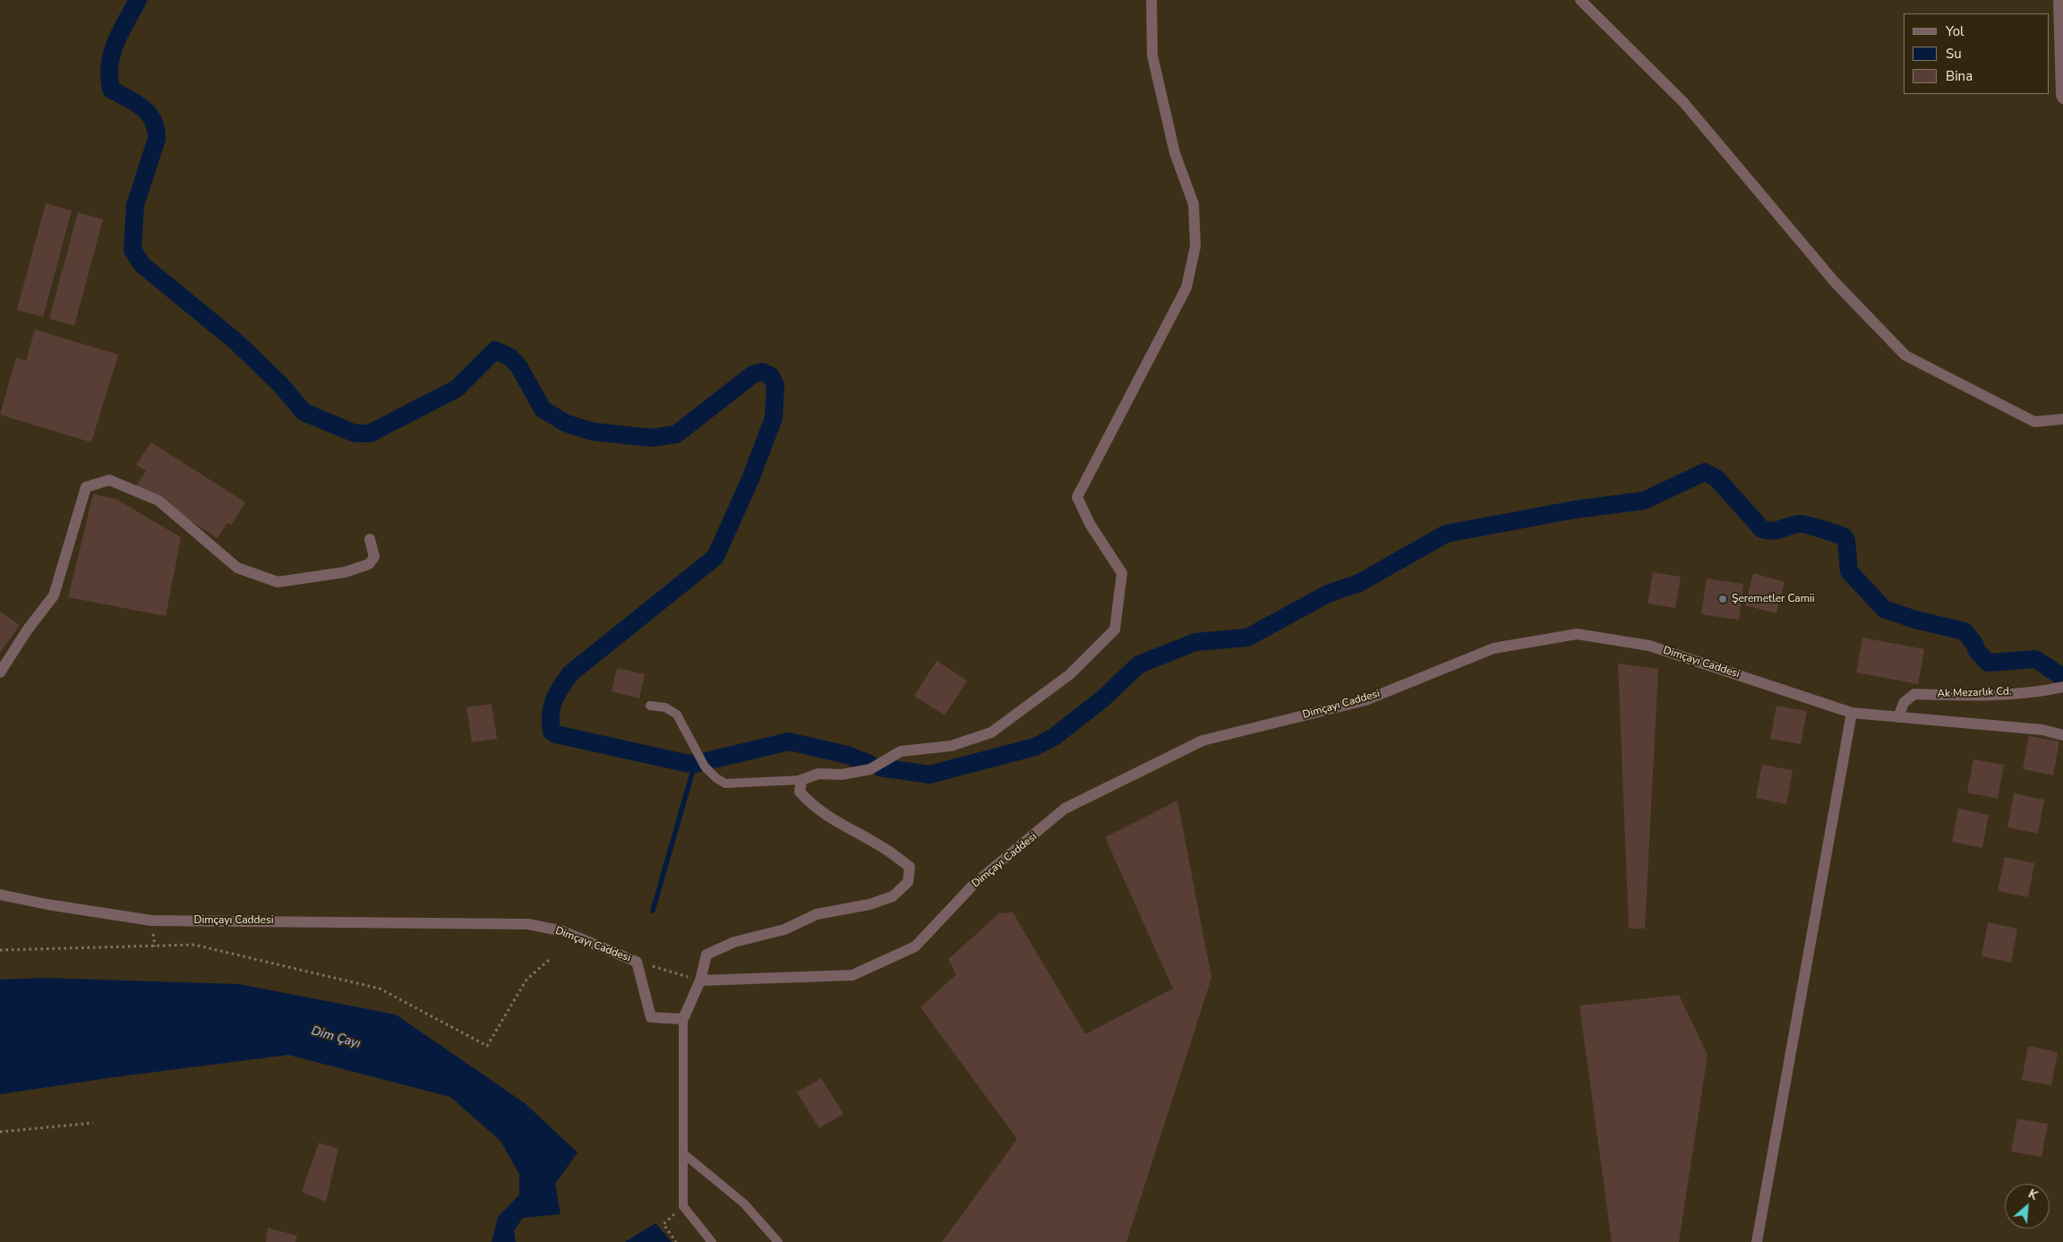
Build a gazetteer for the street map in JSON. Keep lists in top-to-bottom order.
{
  "streets": {
    "street": ["Dimçayı Caddesi", "Ak Mezarlık Cd."]
  },
  "crossings": [
    ["Dimçayı Caddesi", "Ak Mezarlık Cd."]
  ],
  "water": ["Dim Çayı"],
  "places": ["Şeremetler Camii"],
  "legend": ["Yol", "Su", "Bina"],
  "north": "top right"
}
